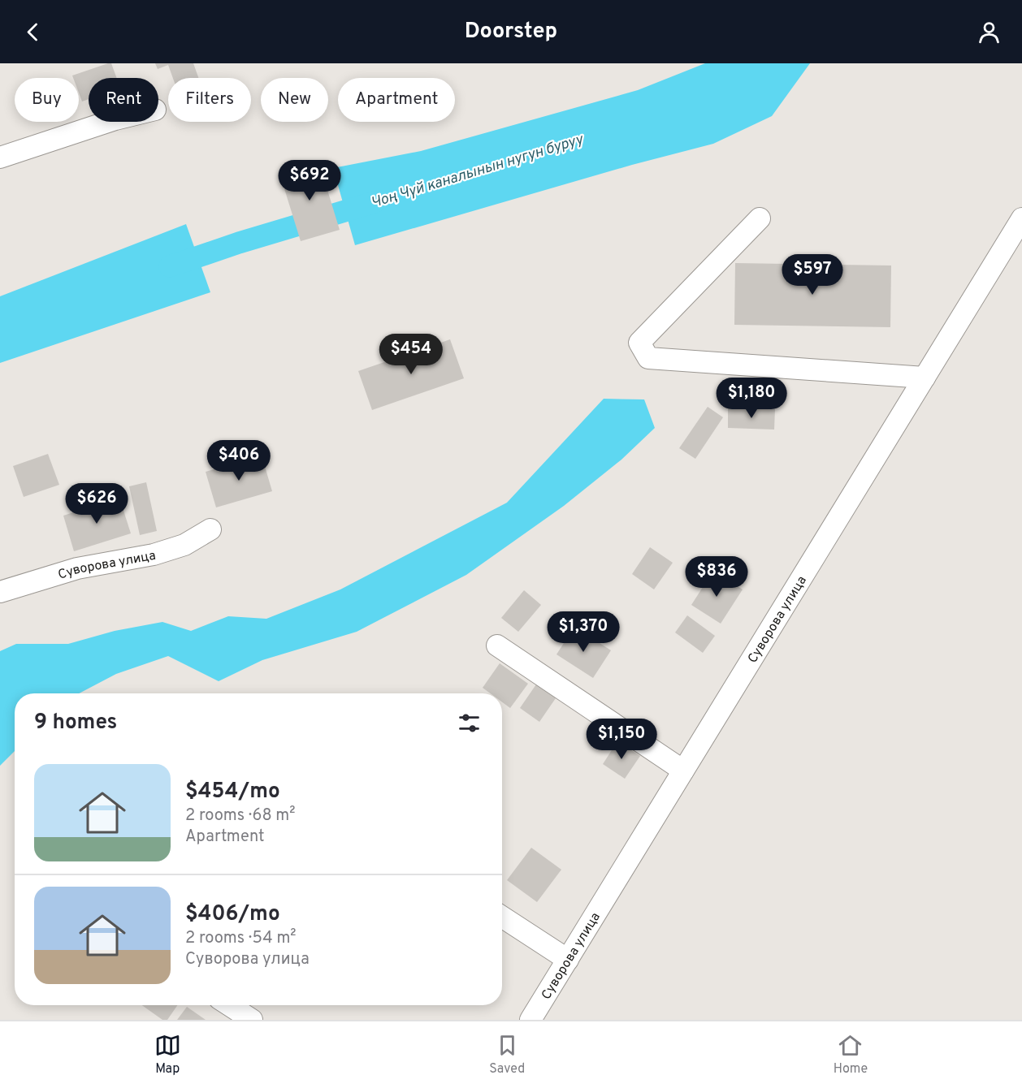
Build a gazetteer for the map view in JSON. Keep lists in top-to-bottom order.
{
  "streets": {
    "street": ["Суворова улица"]
  },
  "water": ["Чоң Чүй каналынын нугун буруу"],
  "page": {
    "header": "Doorstep",
    "chip": [
      "Buy",
      "Rent",
      "Filters",
      "New",
      "Apartment"
    ],
    "price": [
      "$692",
      "$597",
      "$454",
      "$1,180",
      "$406",
      "$626",
      "$836",
      "$1,370",
      "$1,150"
    ],
    "heading": "9 homes",
    "list": [
      {
        "name": "$454/mo",
        "note": "2 rooms · 68 m² · Apartment"
      },
      {
        "name": "$406/mo",
        "note": "2 rooms · 54 m² · Суворова улица"
      }
    ],
    "tabs": ["Map", "Saved", "Home"]
  }
}
